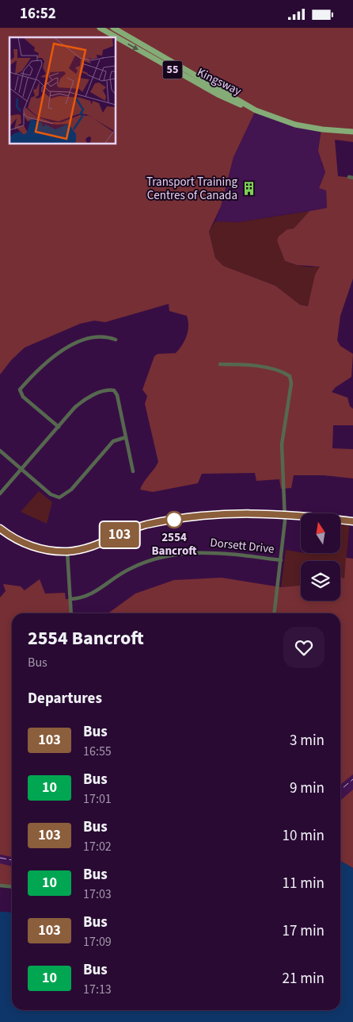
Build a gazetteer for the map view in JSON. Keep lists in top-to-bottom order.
{
  "streets": {
    "main road": ["55", "Kingsway"],
    "street": ["Dorsett Drive"]
  },
  "places": {
    "building": ["Transport Training Centres of Canada"],
    "other": ["2554 Bancroft"]
  },
  "lines": ["bus line 103"],
  "north": "top",
  "page": {
    "status": "16:52",
    "on_map": "103",
    "heading": [
      ["2554 Bancroft", "Bus"],
      "Departures"
    ],
    "list": [
      {
        "mark": "103",
        "name": "Bus",
        "note": "16:55",
        "value": "3 min"
      },
      {
        "mark": "10",
        "name": "Bus",
        "note": "17:01",
        "value": "9 min"
      },
      {
        "mark": "103",
        "name": "Bus",
        "note": "17:02",
        "value": "10 min"
      },
      {
        "mark": "10",
        "name": "Bus",
        "note": "17:03",
        "value": "11 min"
      },
      {
        "mark": "103",
        "name": "Bus",
        "note": "17:09",
        "value": "17 min"
      },
      {
        "mark": "10",
        "name": "Bus",
        "note": "17:13",
        "value": "21 min"
      }
    ]
  }
}
